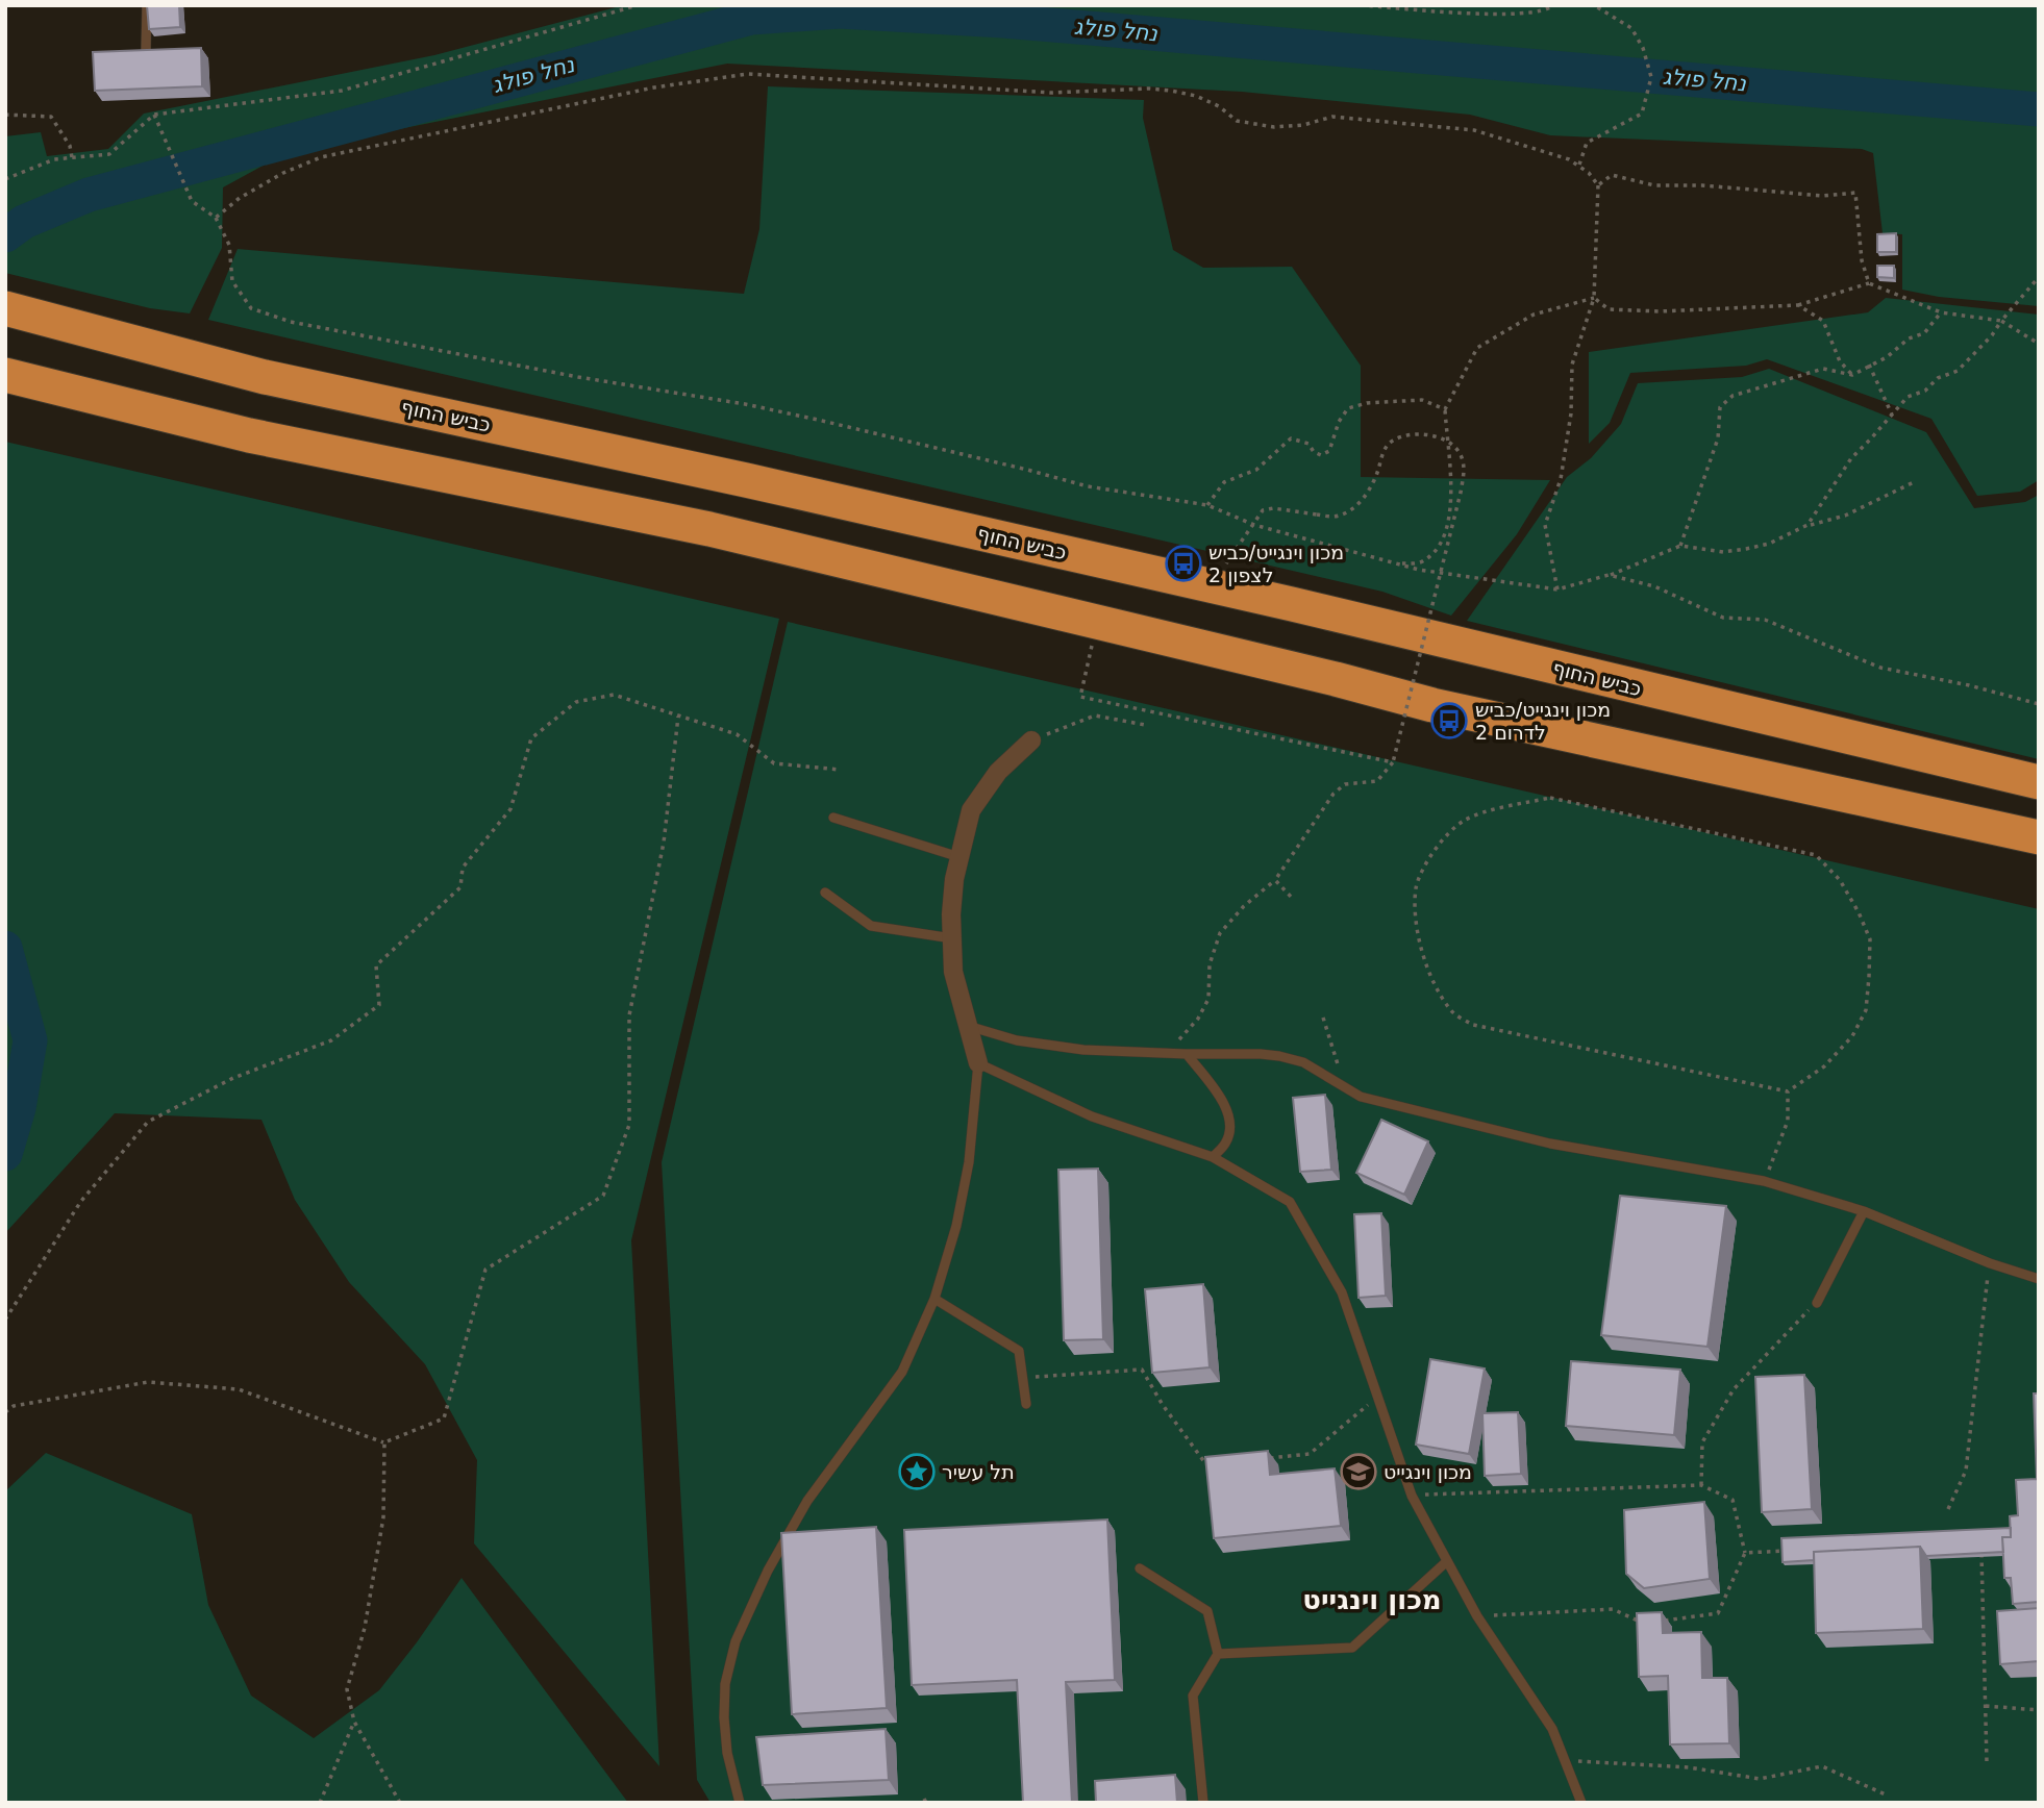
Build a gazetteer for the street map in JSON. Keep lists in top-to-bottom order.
{
  "streets": {
    "highway": ["כביש החוף"]
  },
  "districts": ["מכון וינגייט"],
  "water": ["נחל פולג"],
  "places": {
    "bus stop": ["מכון וינגייט/כביש 2 לצפון", "מכון וינגייט/כביש 2 לדרום"],
    "place": ["תל עשיר"],
    "school or university": ["מכון וינגייט"]
  }
}
